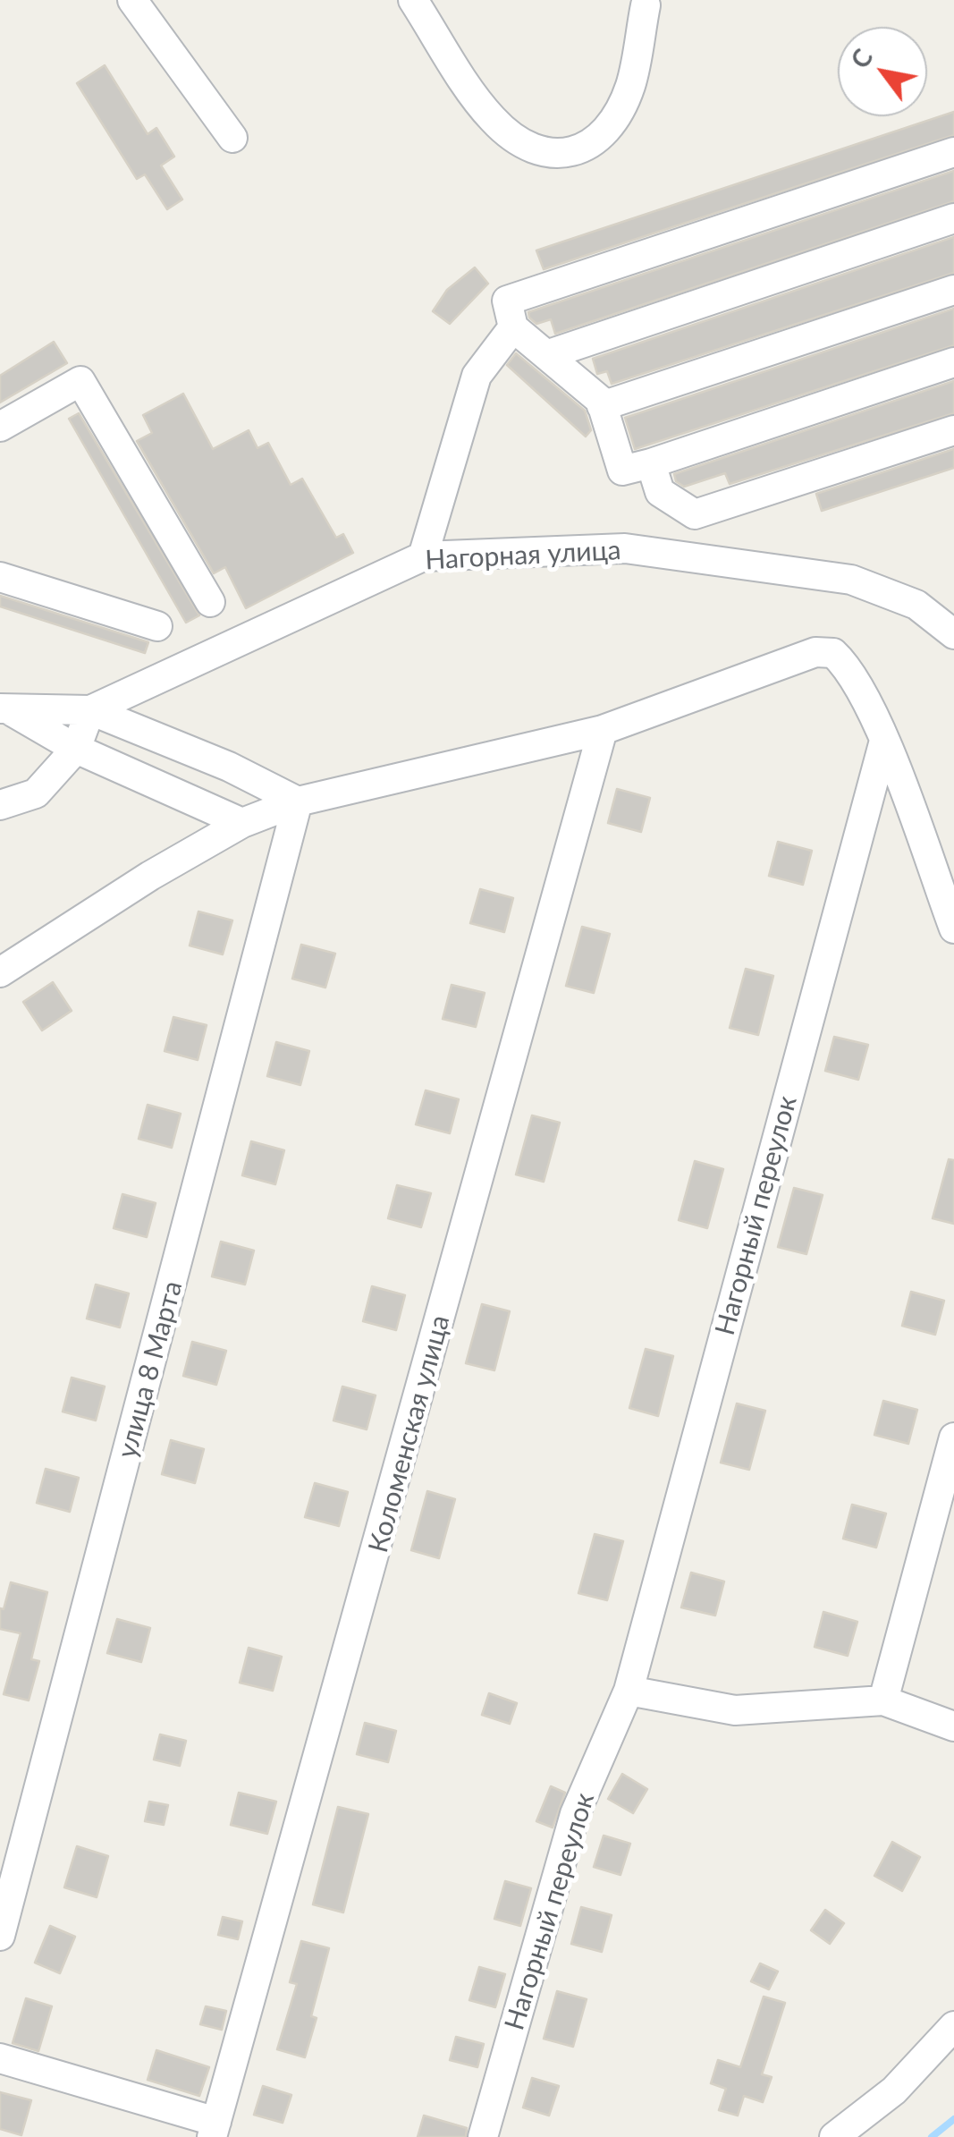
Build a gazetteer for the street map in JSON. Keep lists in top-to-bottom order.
{
  "streets": {
    "street": [
      "Нагорная улица",
      "Нагорный переулок",
      "улица 8 Марта",
      "Коломенская улица"
    ]
  },
  "north": "top left"
}
